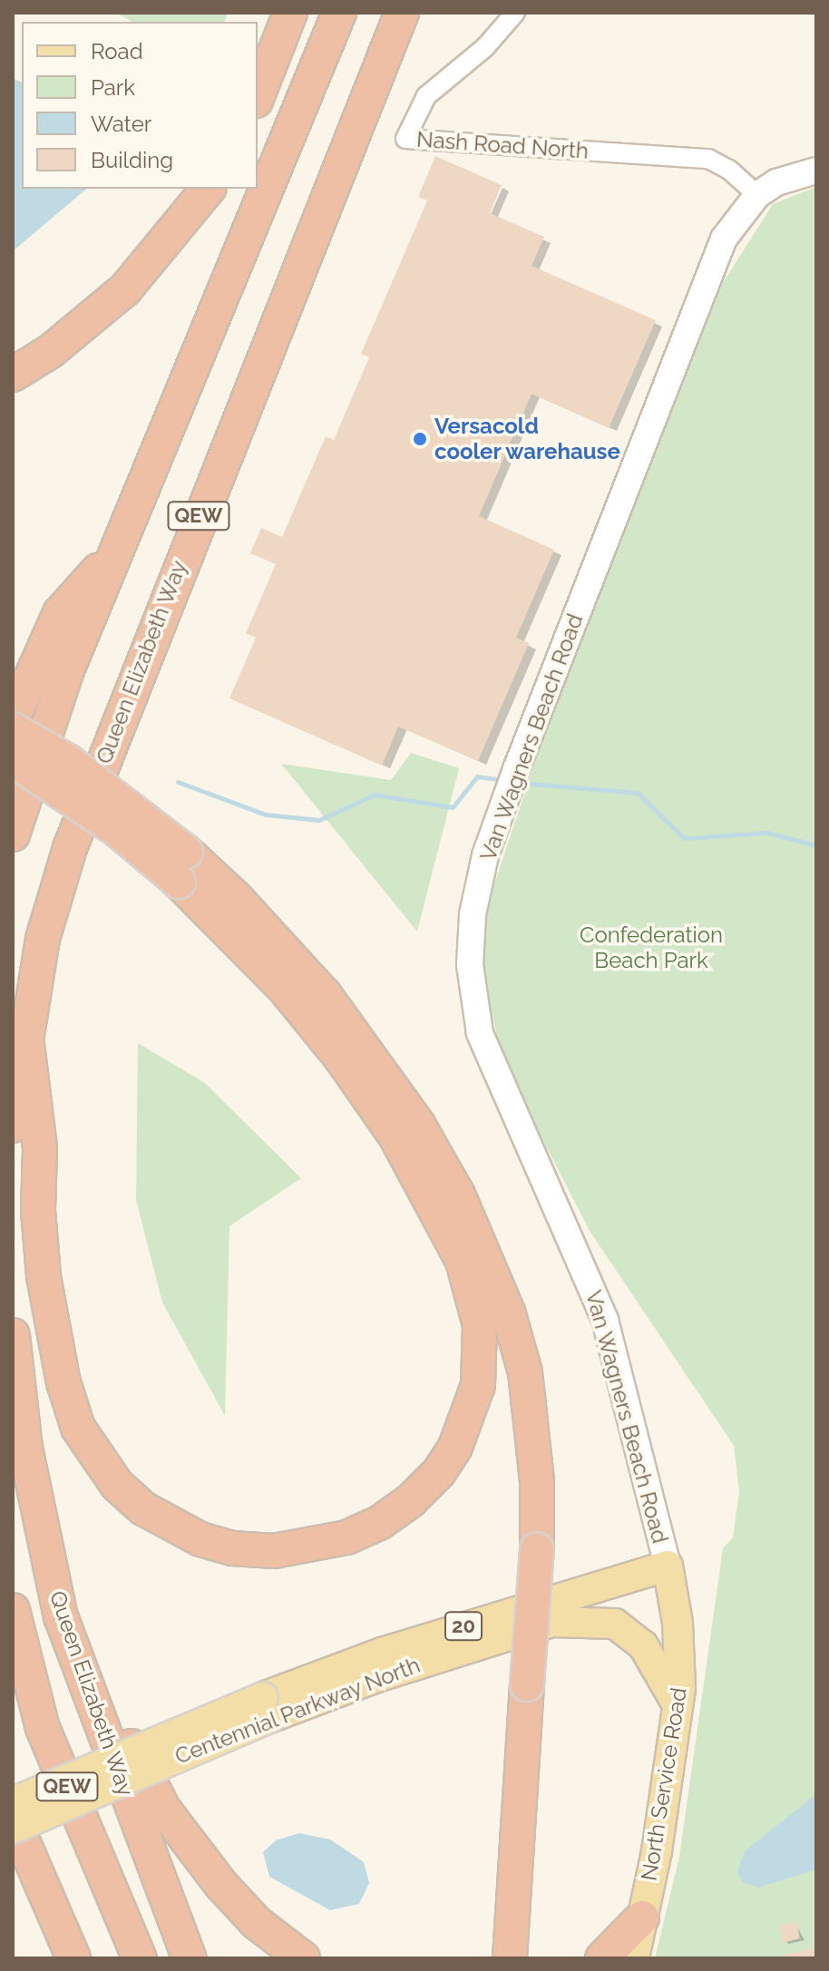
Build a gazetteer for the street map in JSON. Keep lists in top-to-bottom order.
{
  "streets": {
    "highway": ["QEW", "Queen Elizabeth Way"],
    "main road": ["20", "Centennial Parkway North", "North Service Road"],
    "street": ["Nash Road North", "Van Wagners Beach Road"]
  },
  "crossings": [
    ["Nash Road North", "Van Wagners Beach Road"],
    ["Van Wagners Beach Road", "Centennial Parkway North"],
    ["Van Wagners Beach Road", "North Service Road"],
    ["Centennial Parkway North", "North Service Road"]
  ],
  "parks": ["Confederation Beach Park"],
  "places": ["Versacold cooler warehause"],
  "legend": [
    "Road",
    "Park",
    "Water",
    "Building"
  ]
}
